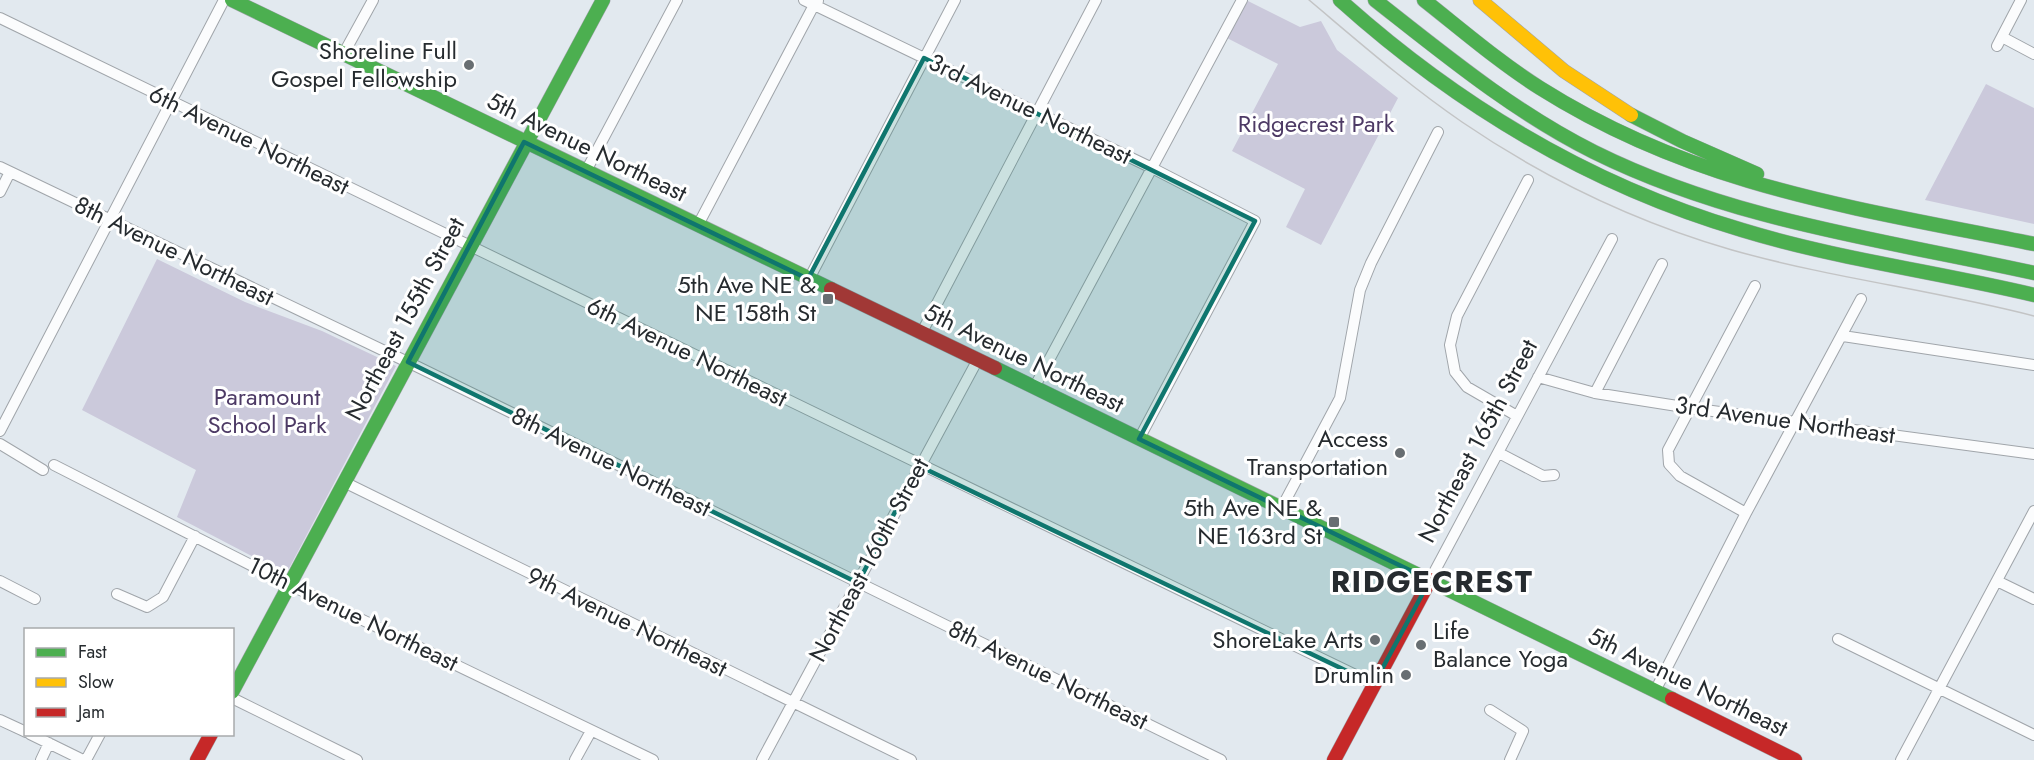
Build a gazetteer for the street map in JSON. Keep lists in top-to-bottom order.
{
  "streets": {
    "main road": ["5th Avenue Northeast", "Northeast 155th Street", "Northeast 165th Street"],
    "street": [
      "3rd Avenue Northeast",
      "6th Avenue Northeast",
      "8th Avenue Northeast",
      "Northeast 160th Street",
      "10th Avenue Northeast",
      "9th Avenue Northeast"
    ]
  },
  "crossings": [
    ["3rd Avenue Northeast", "5th Avenue Northeast"],
    ["3rd Avenue Northeast", "Northeast 165th Street"],
    ["6th Avenue Northeast", "Northeast 155th Street"],
    ["6th Avenue Northeast", "Northeast 165th Street"],
    ["6th Avenue Northeast", "Northeast 160th Street"],
    ["5th Avenue Northeast", "Northeast 155th Street"],
    ["5th Avenue Northeast", "Northeast 165th Street"],
    ["5th Avenue Northeast", "Northeast 160th Street"],
    ["8th Avenue Northeast", "Northeast 155th Street"],
    ["8th Avenue Northeast", "Northeast 160th Street"],
    ["Northeast 155th Street", "10th Avenue Northeast"],
    ["Northeast 155th Street", "9th Avenue Northeast"],
    ["Northeast 160th Street", "9th Avenue Northeast"]
  ],
  "districts": ["RIDGECREST"],
  "parks": ["Ridgecrest Park", "Paramount School Park"],
  "places": {
    "other": [
      "Shoreline Full Gospel Fellowship",
      "Access Transportation",
      "ShoreLake Arts",
      "Life Balance Yoga",
      "Drumlin"
    ],
    "transit": ["5th Ave NE & NE 158th St", "5th Ave NE & NE 163rd St"]
  },
  "legend": ["Fast", "Slow", "Jam"]
}
